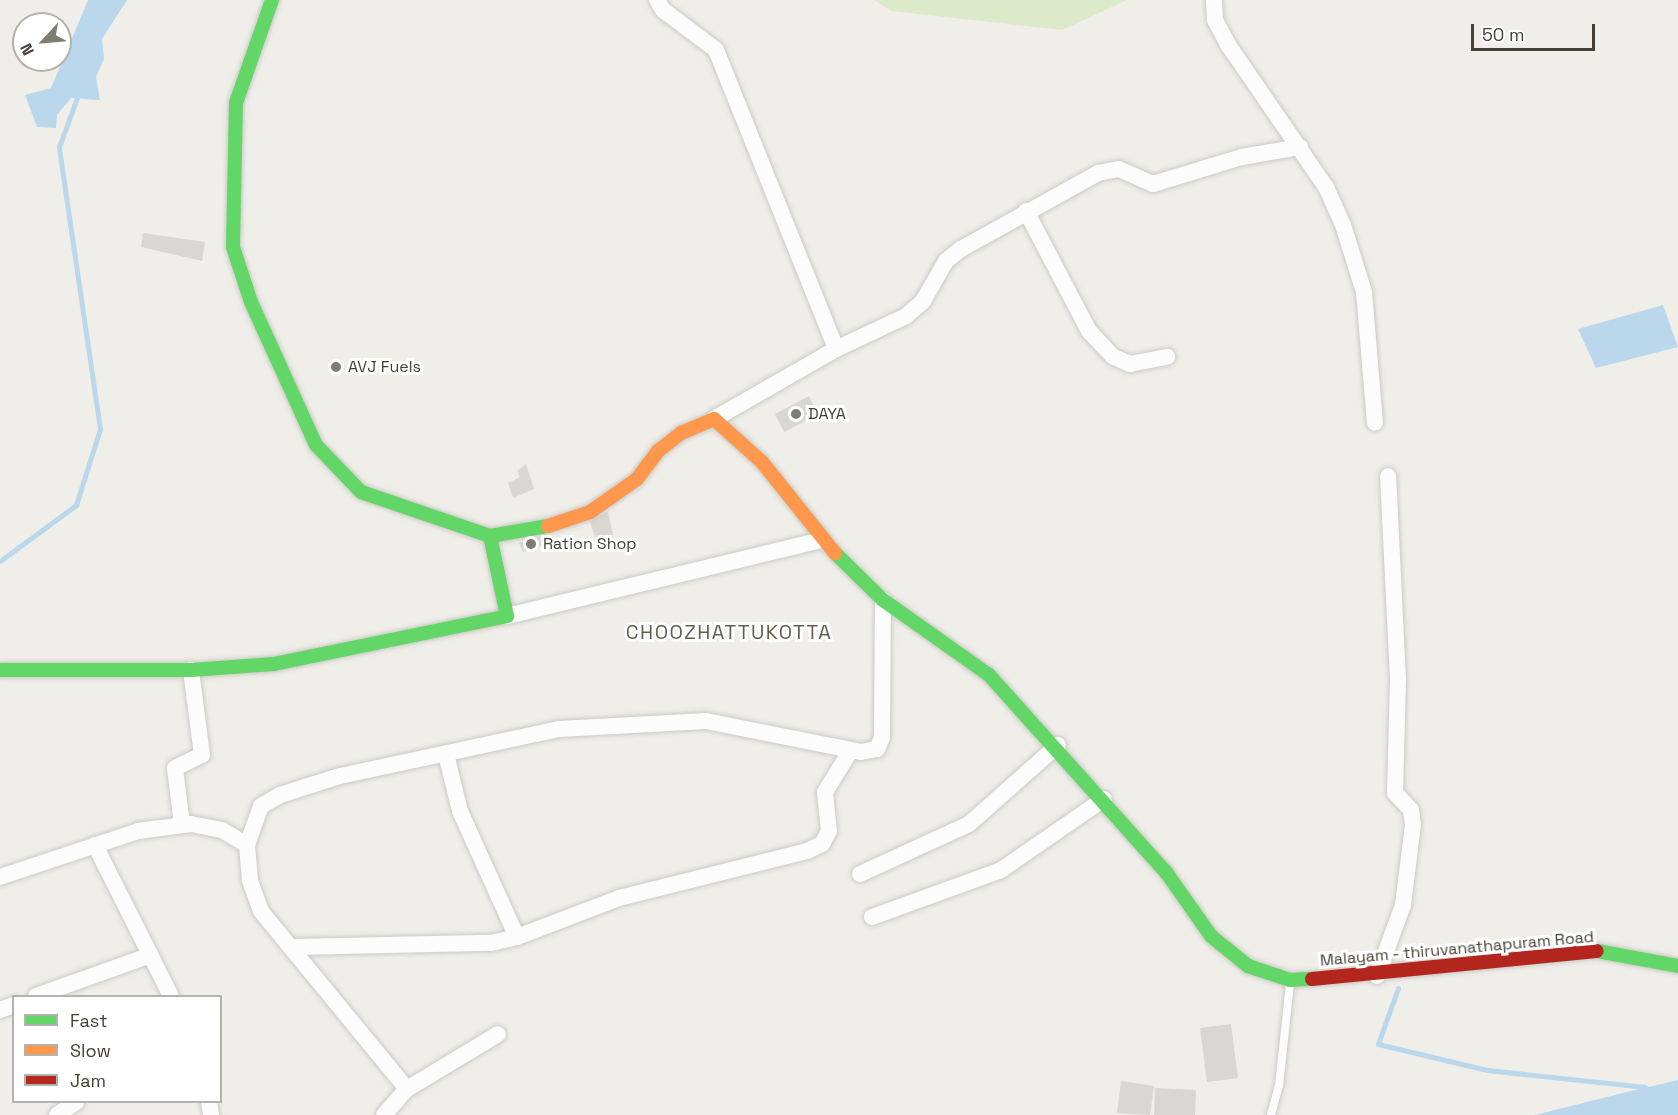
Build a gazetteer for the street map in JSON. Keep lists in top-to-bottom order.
{
  "streets": {
    "main road": ["Malayam - thiruvanathapuram Road"]
  },
  "districts": ["CHOOZHATTUKOTTA"],
  "places": ["AVJ Fuels", "DAYA", "Ration Shop"],
  "legend": ["Fast", "Slow", "Jam"],
  "scale_bar": "50 m",
  "north": "bottom left"
}
